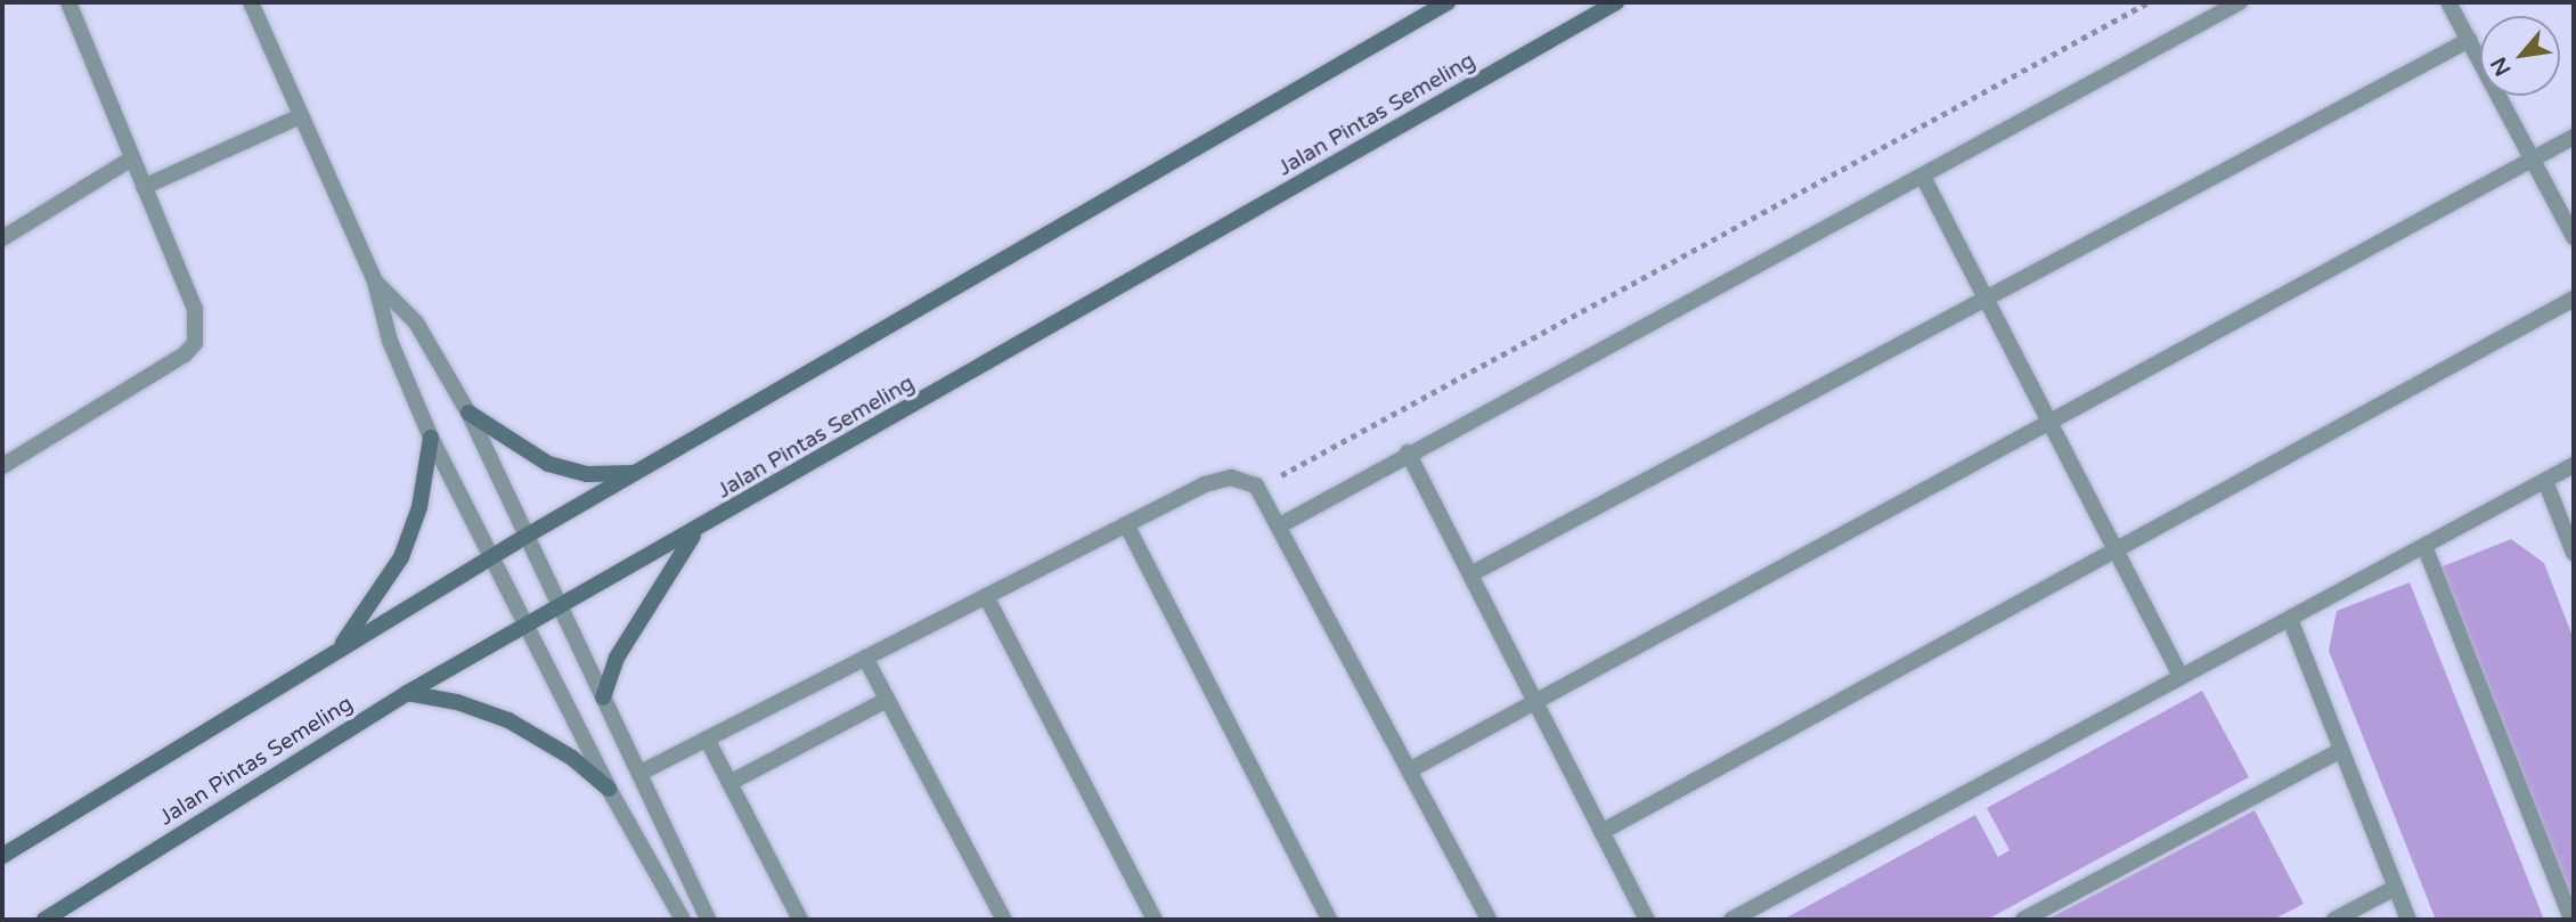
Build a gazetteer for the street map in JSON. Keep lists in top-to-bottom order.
{
  "streets": {
    "main road": ["Jalan Pintas Semeling"]
  },
  "north": "bottom left"
}
